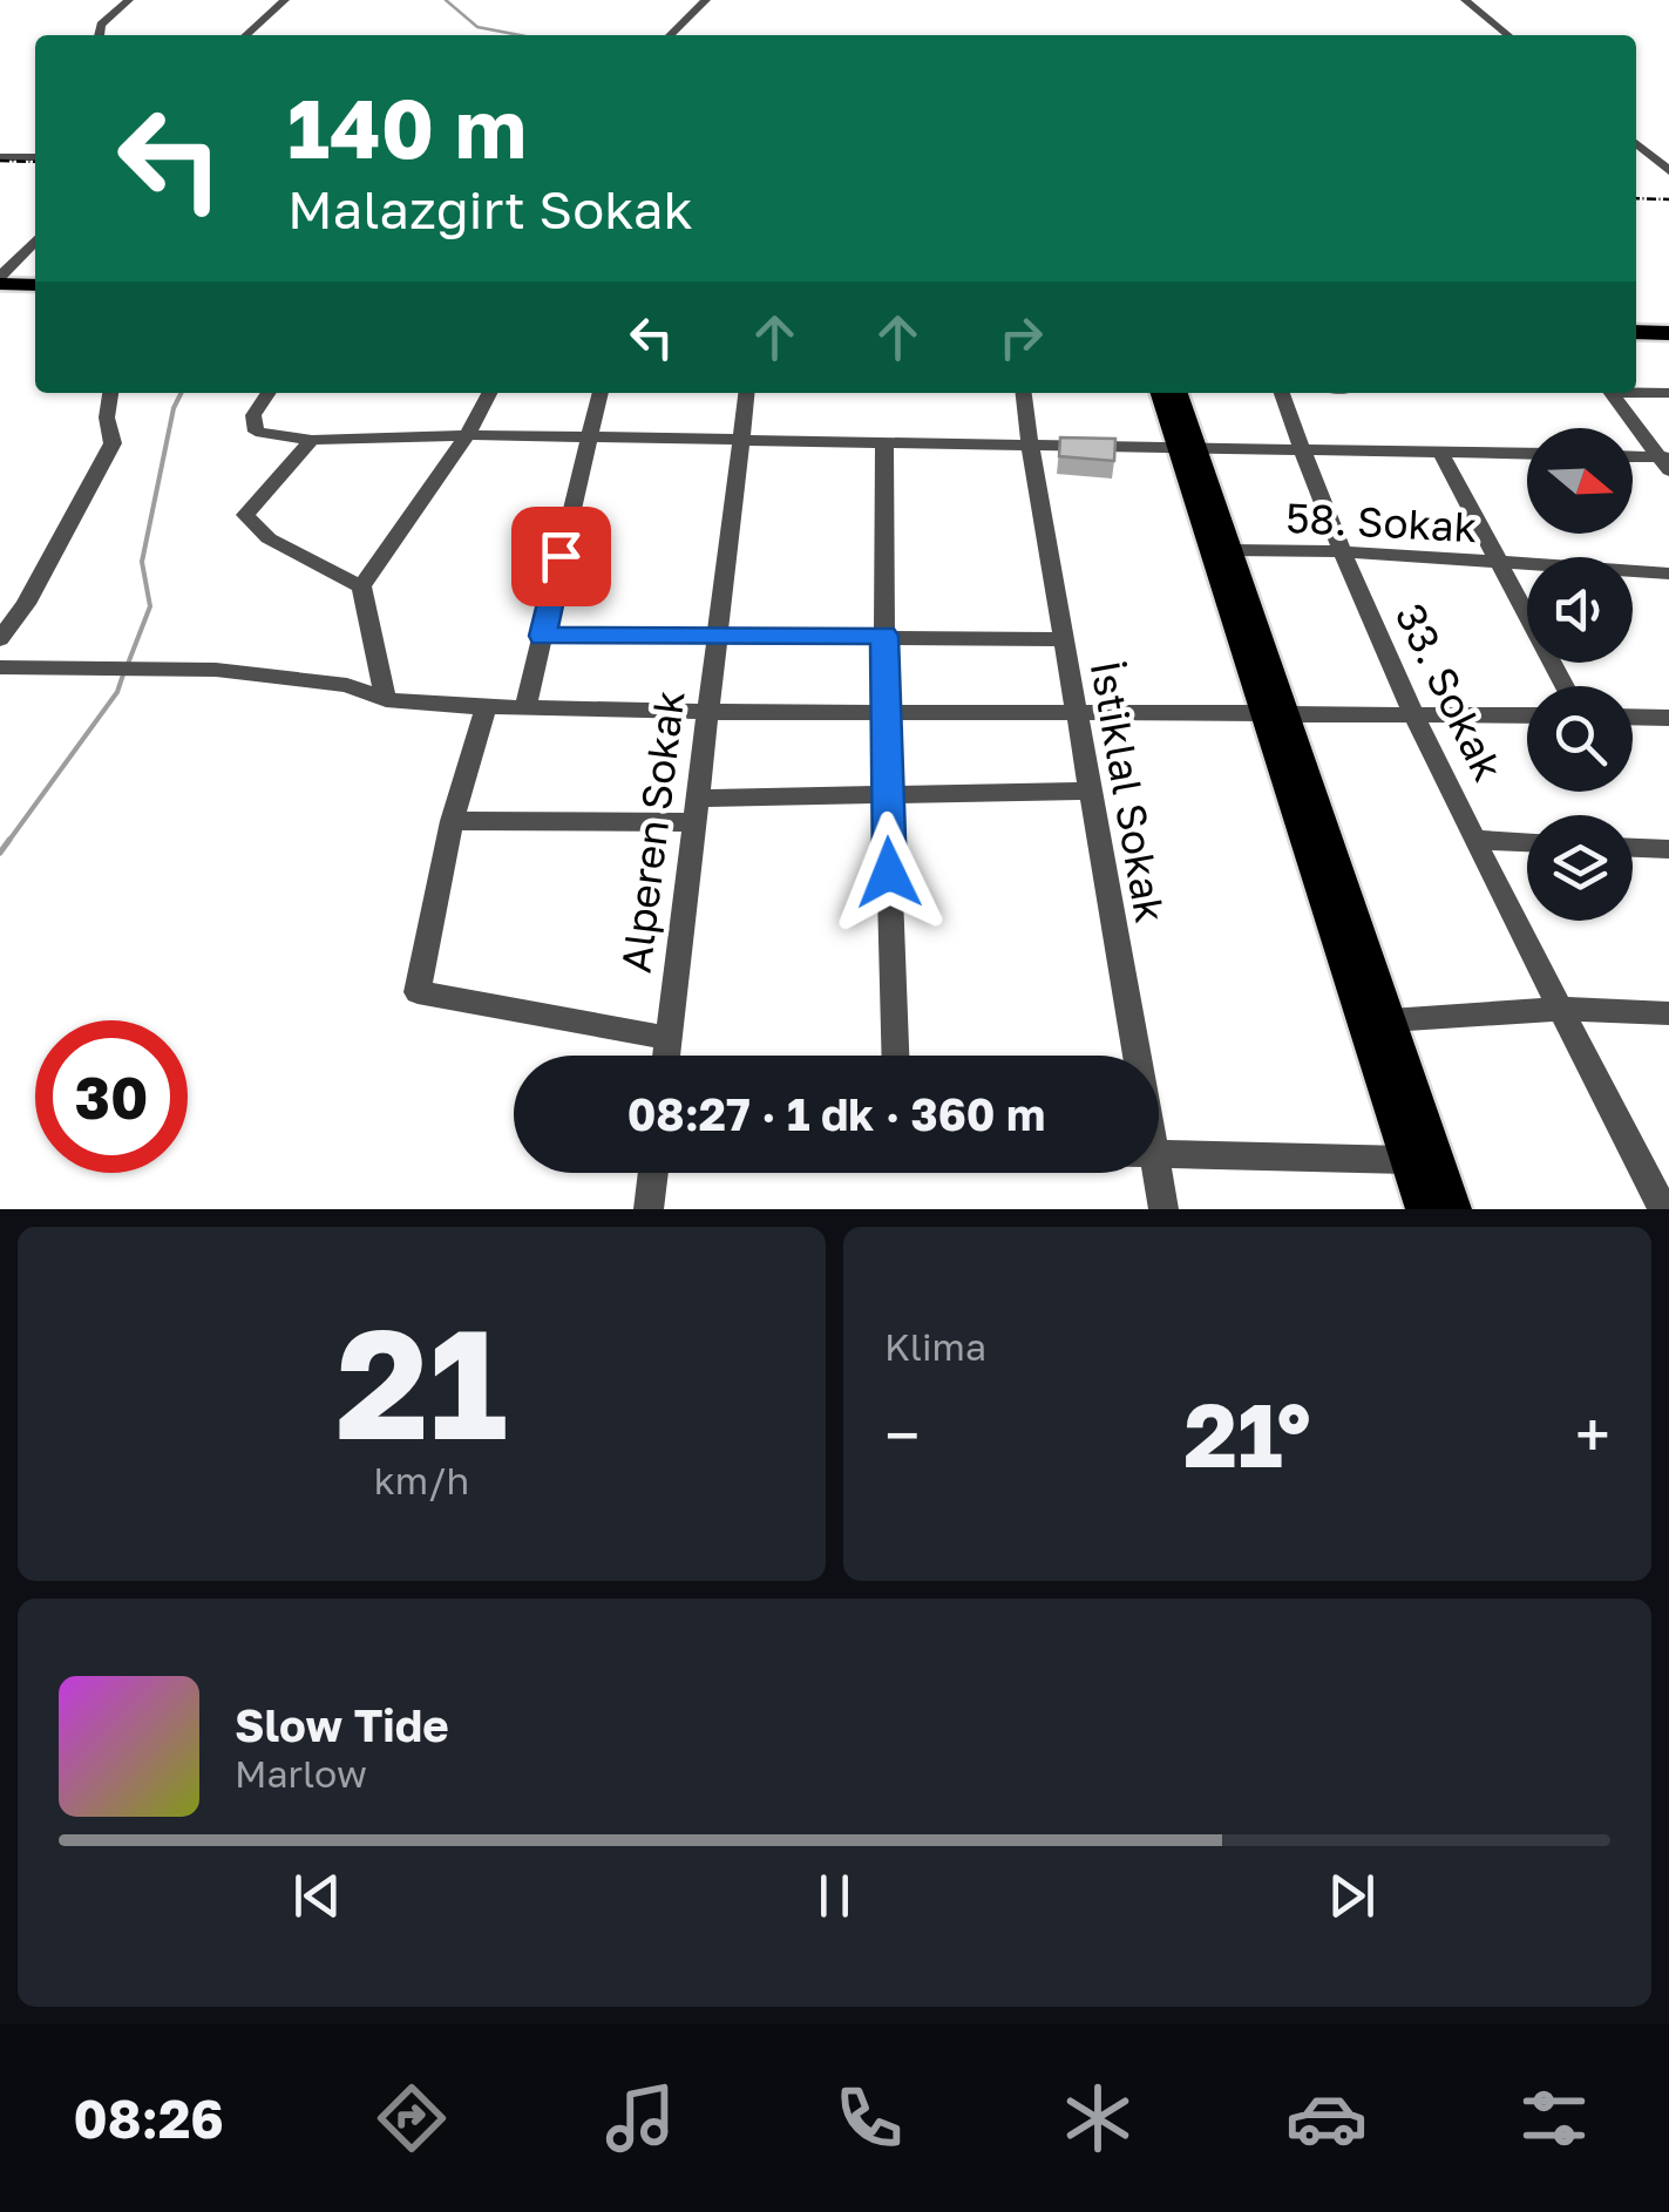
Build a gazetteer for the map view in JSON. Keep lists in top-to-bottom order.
{
  "streets": {
    "street": [
      "58. Sokak",
      "33. Sokak",
      "İstiklal Sokak",
      "Alperen Sokak"
    ]
  },
  "crossings": [
    ["58. Sokak", "33. Sokak"]
  ],
  "north": "right",
  "page": {
    "turn": ["140 m", "Malazgirt Sokak"],
    "limit": "30",
    "trip": "08:27 · 1 dk · 360 m",
    "tile": [
      ["21", "km/h"],
      "Klima"
    ],
    "heat": ["−", "21°", "+"],
    "song": ["Slow Tide", "Marlow"],
    "tabs": "08:26"
  }
}
